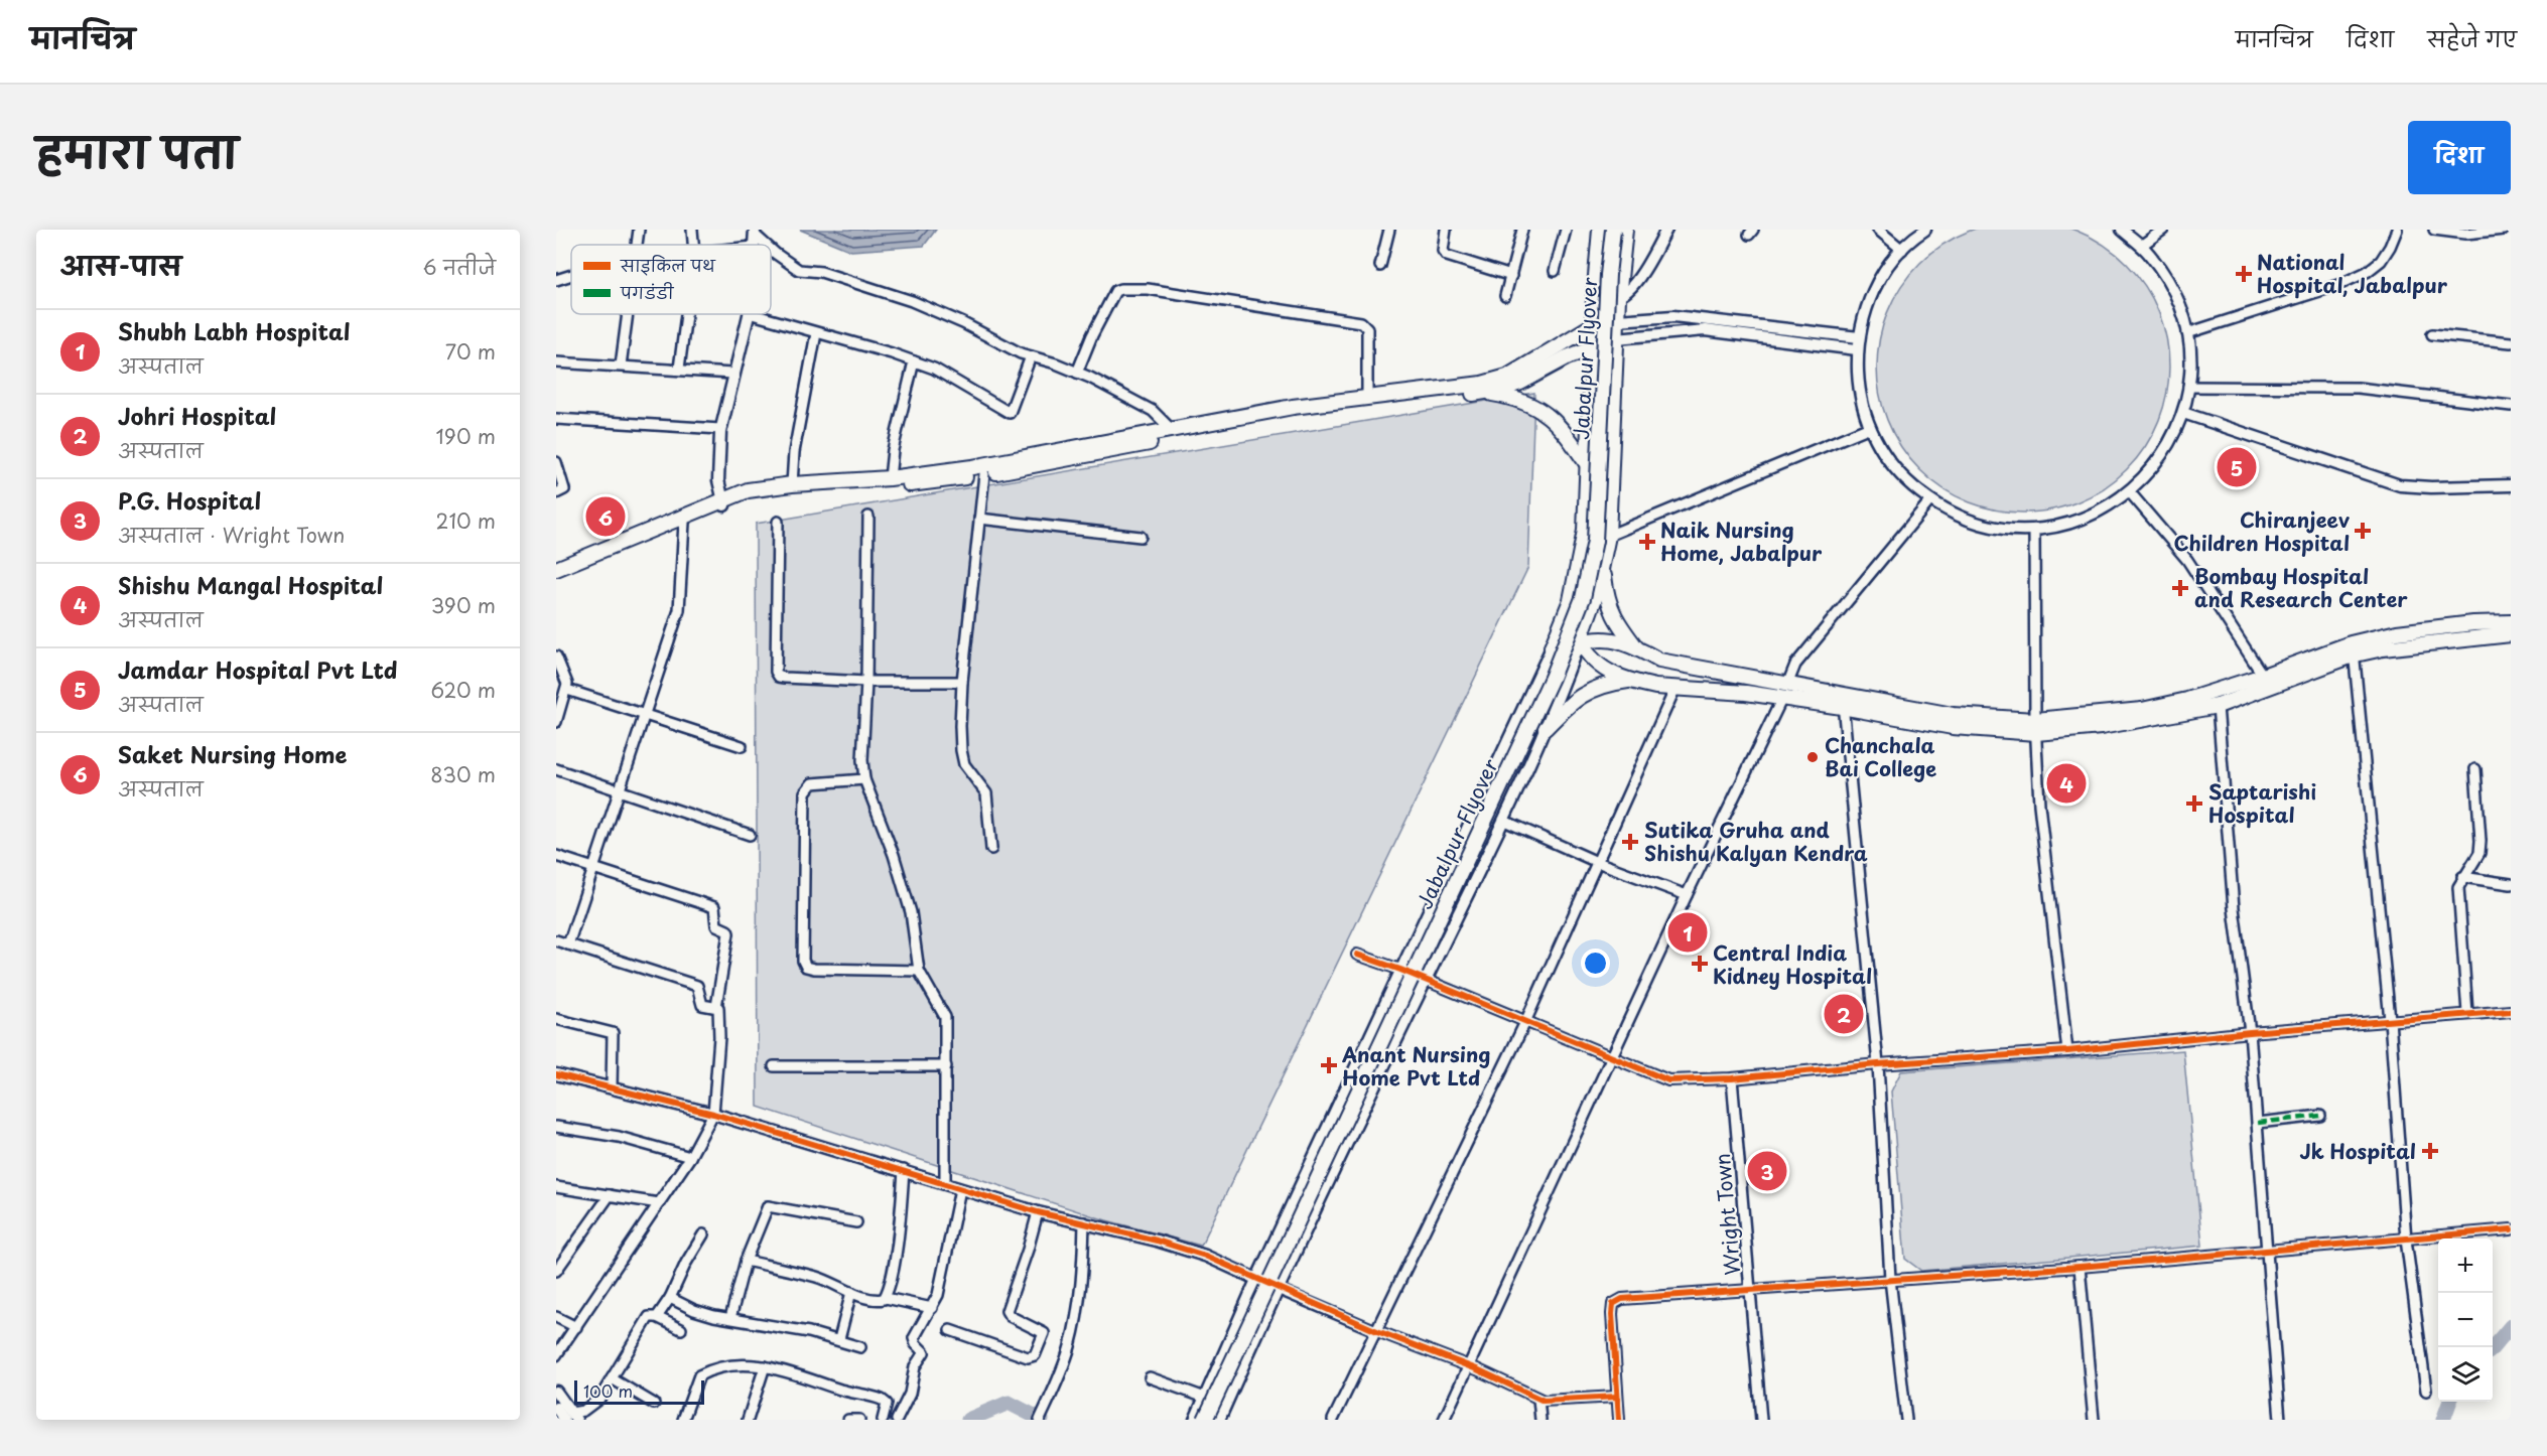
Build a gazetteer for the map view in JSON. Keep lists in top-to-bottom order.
{
  "streets": {
    "main road": ["Jabalpur Flyover"],
    "street": ["Wright Town"]
  },
  "places": {
    "health": [
      "National Hospital, Jabalpur",
      "Chiranjeev Children Hospital",
      "Naik Nursing Home, Jabalpur",
      "Bombay Hospital and Research Center",
      "Saptarishi Hospital",
      "Sutika Gruha and Shishu Kalyan Kendra",
      "Central India Kidney Hospital",
      "Anant Nursing Home Pvt Ltd",
      "Jk Hospital"
    ],
    "other": ["Chanchala Bai College"]
  },
  "legend": ["साइकिल पथ", "पगडंडी"],
  "scale_bar": "100 m",
  "page": {
    "header": "मानचित्र",
    "nav": ["मानचित्र", "दिशा", "सहेजे गए"],
    "title": "हमारा पता",
    "buttons": "दिशा",
    "heading": ["आस-पास", "6 नतीजे"],
    "list": [
      {
        "mark": "1",
        "name": "Shubh Labh Hospital",
        "note": "अस्पताल",
        "value": "70 m"
      },
      {
        "mark": "2",
        "name": "Johri Hospital",
        "note": "अस्पताल",
        "value": "190 m"
      },
      {
        "mark": "3",
        "name": "P.G. Hospital",
        "note": "अस्पताल · Wright Town",
        "value": "210 m"
      },
      {
        "mark": "4",
        "name": "Shishu Mangal Hospital",
        "note": "अस्पताल",
        "value": "390 m"
      },
      {
        "mark": "5",
        "name": "Jamdar Hospital Pvt Ltd",
        "note": "अस्पताल",
        "value": "620 m"
      },
      {
        "mark": "6",
        "name": "Saket Nursing Home",
        "note": "अस्पताल",
        "value": "830 m"
      }
    ],
    "pins": [
      "5",
      "6",
      "4",
      "1",
      "2",
      "3"
    ],
    "map_buttons": ["+", "−"],
    "scale": "100 m"
  }
}
